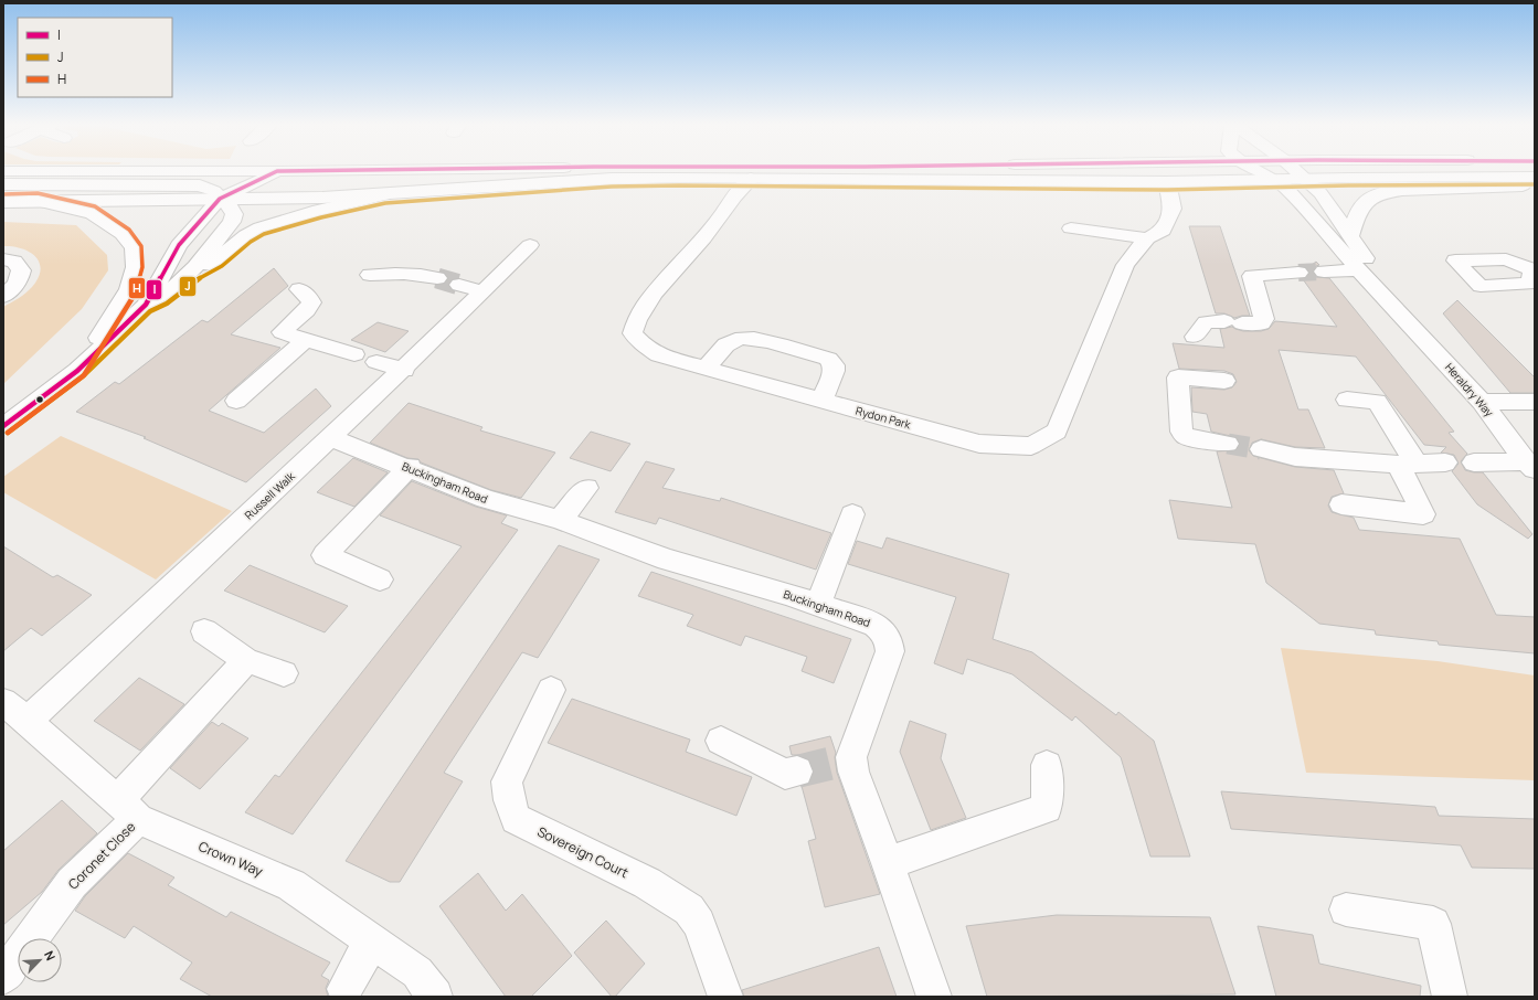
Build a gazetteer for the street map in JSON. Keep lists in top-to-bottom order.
{
  "streets": {
    "street": [
      "Heraldry Way",
      "Rydon Park",
      "Buckingham Road",
      "Russell Walk",
      "Sovereign Court",
      "Coronet Close",
      "Crown Way"
    ]
  },
  "crossings": [
    ["Buckingham Road", "Russell Walk"],
    ["Russell Walk", "Crown Way"],
    ["Coronet Close", "Crown Way"]
  ],
  "lines": ["transit line I", "transit line J", "transit line H"],
  "legend": ["I", "J", "H"],
  "north": "top right"
}
